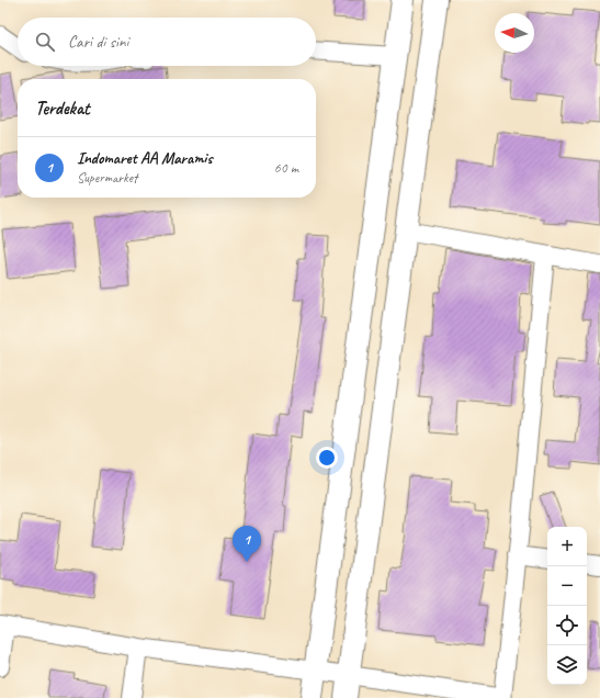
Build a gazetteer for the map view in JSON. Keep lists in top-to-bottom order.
{
  "north": "left",
  "page": {
    "search": "Cari di sini",
    "heading": "Terdekat",
    "list": [
      {
        "mark": "1",
        "name": "Indomaret AA Maramis",
        "note": "Supermarket",
        "value": "60 m"
      }
    ],
    "pins": "1",
    "map_buttons": ["+", "−"]
  }
}
